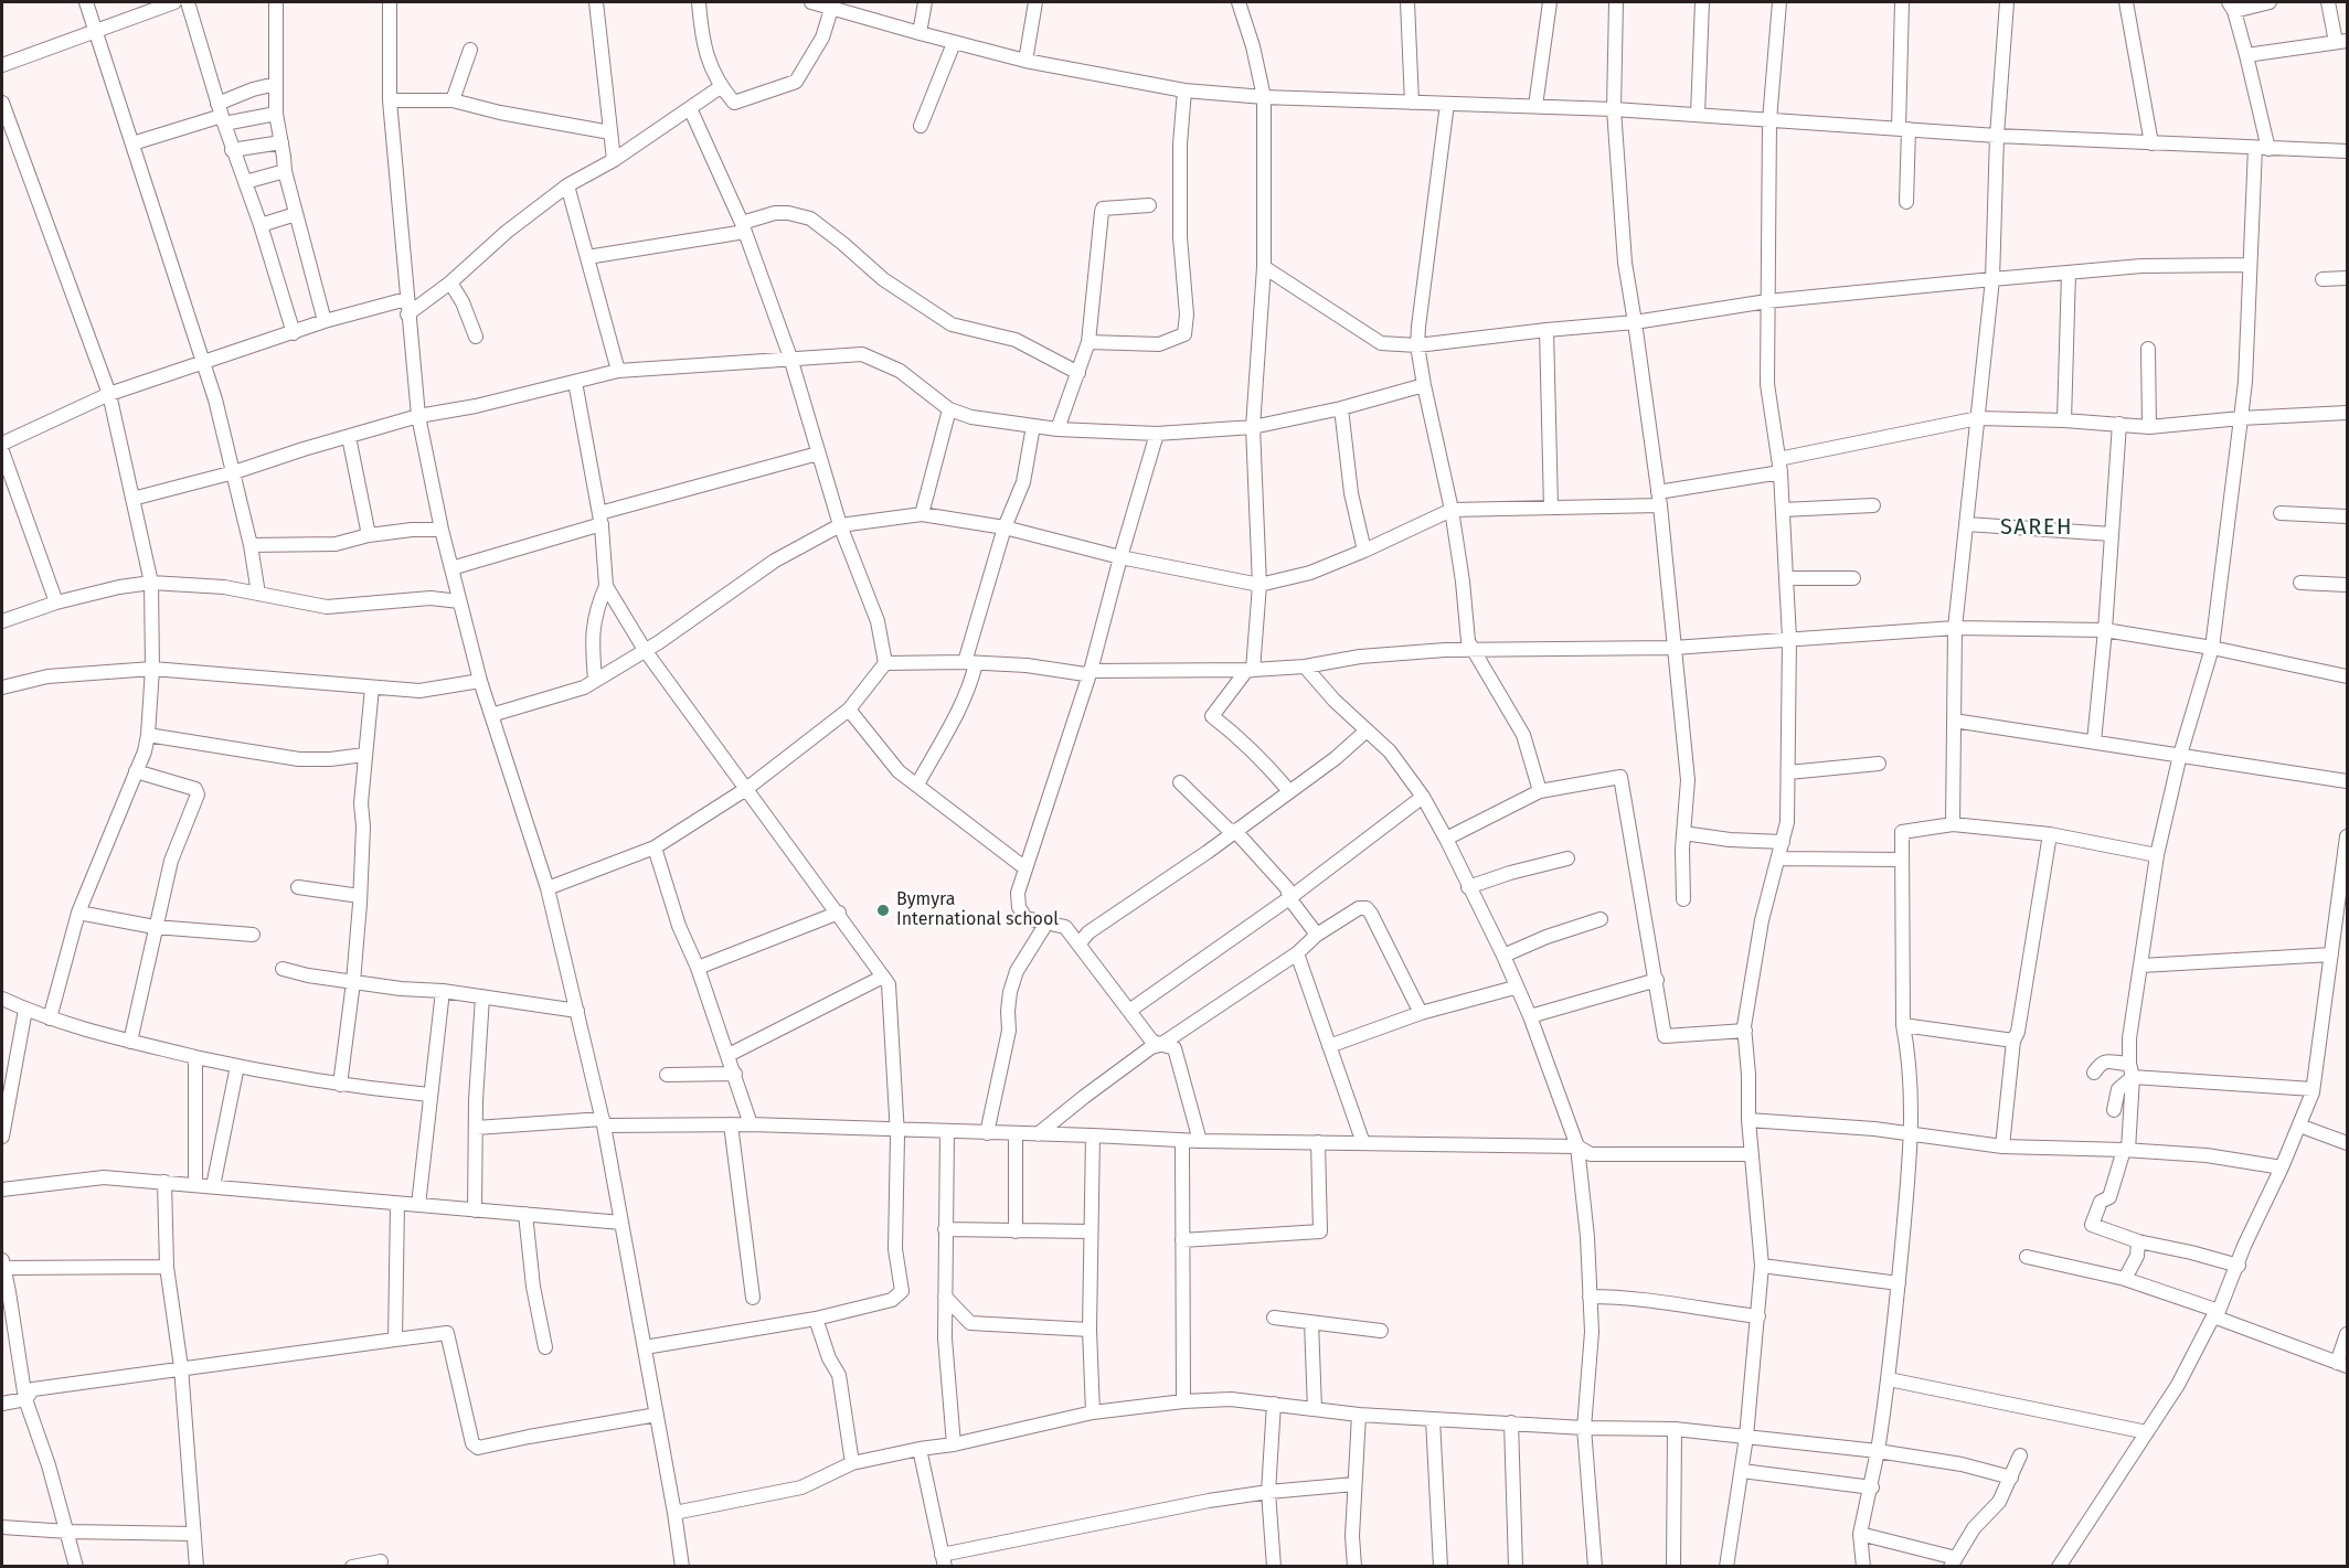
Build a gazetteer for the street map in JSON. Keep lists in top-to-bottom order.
{
  "districts": ["SAREH"],
  "places": ["Bymyra International school"]
}
